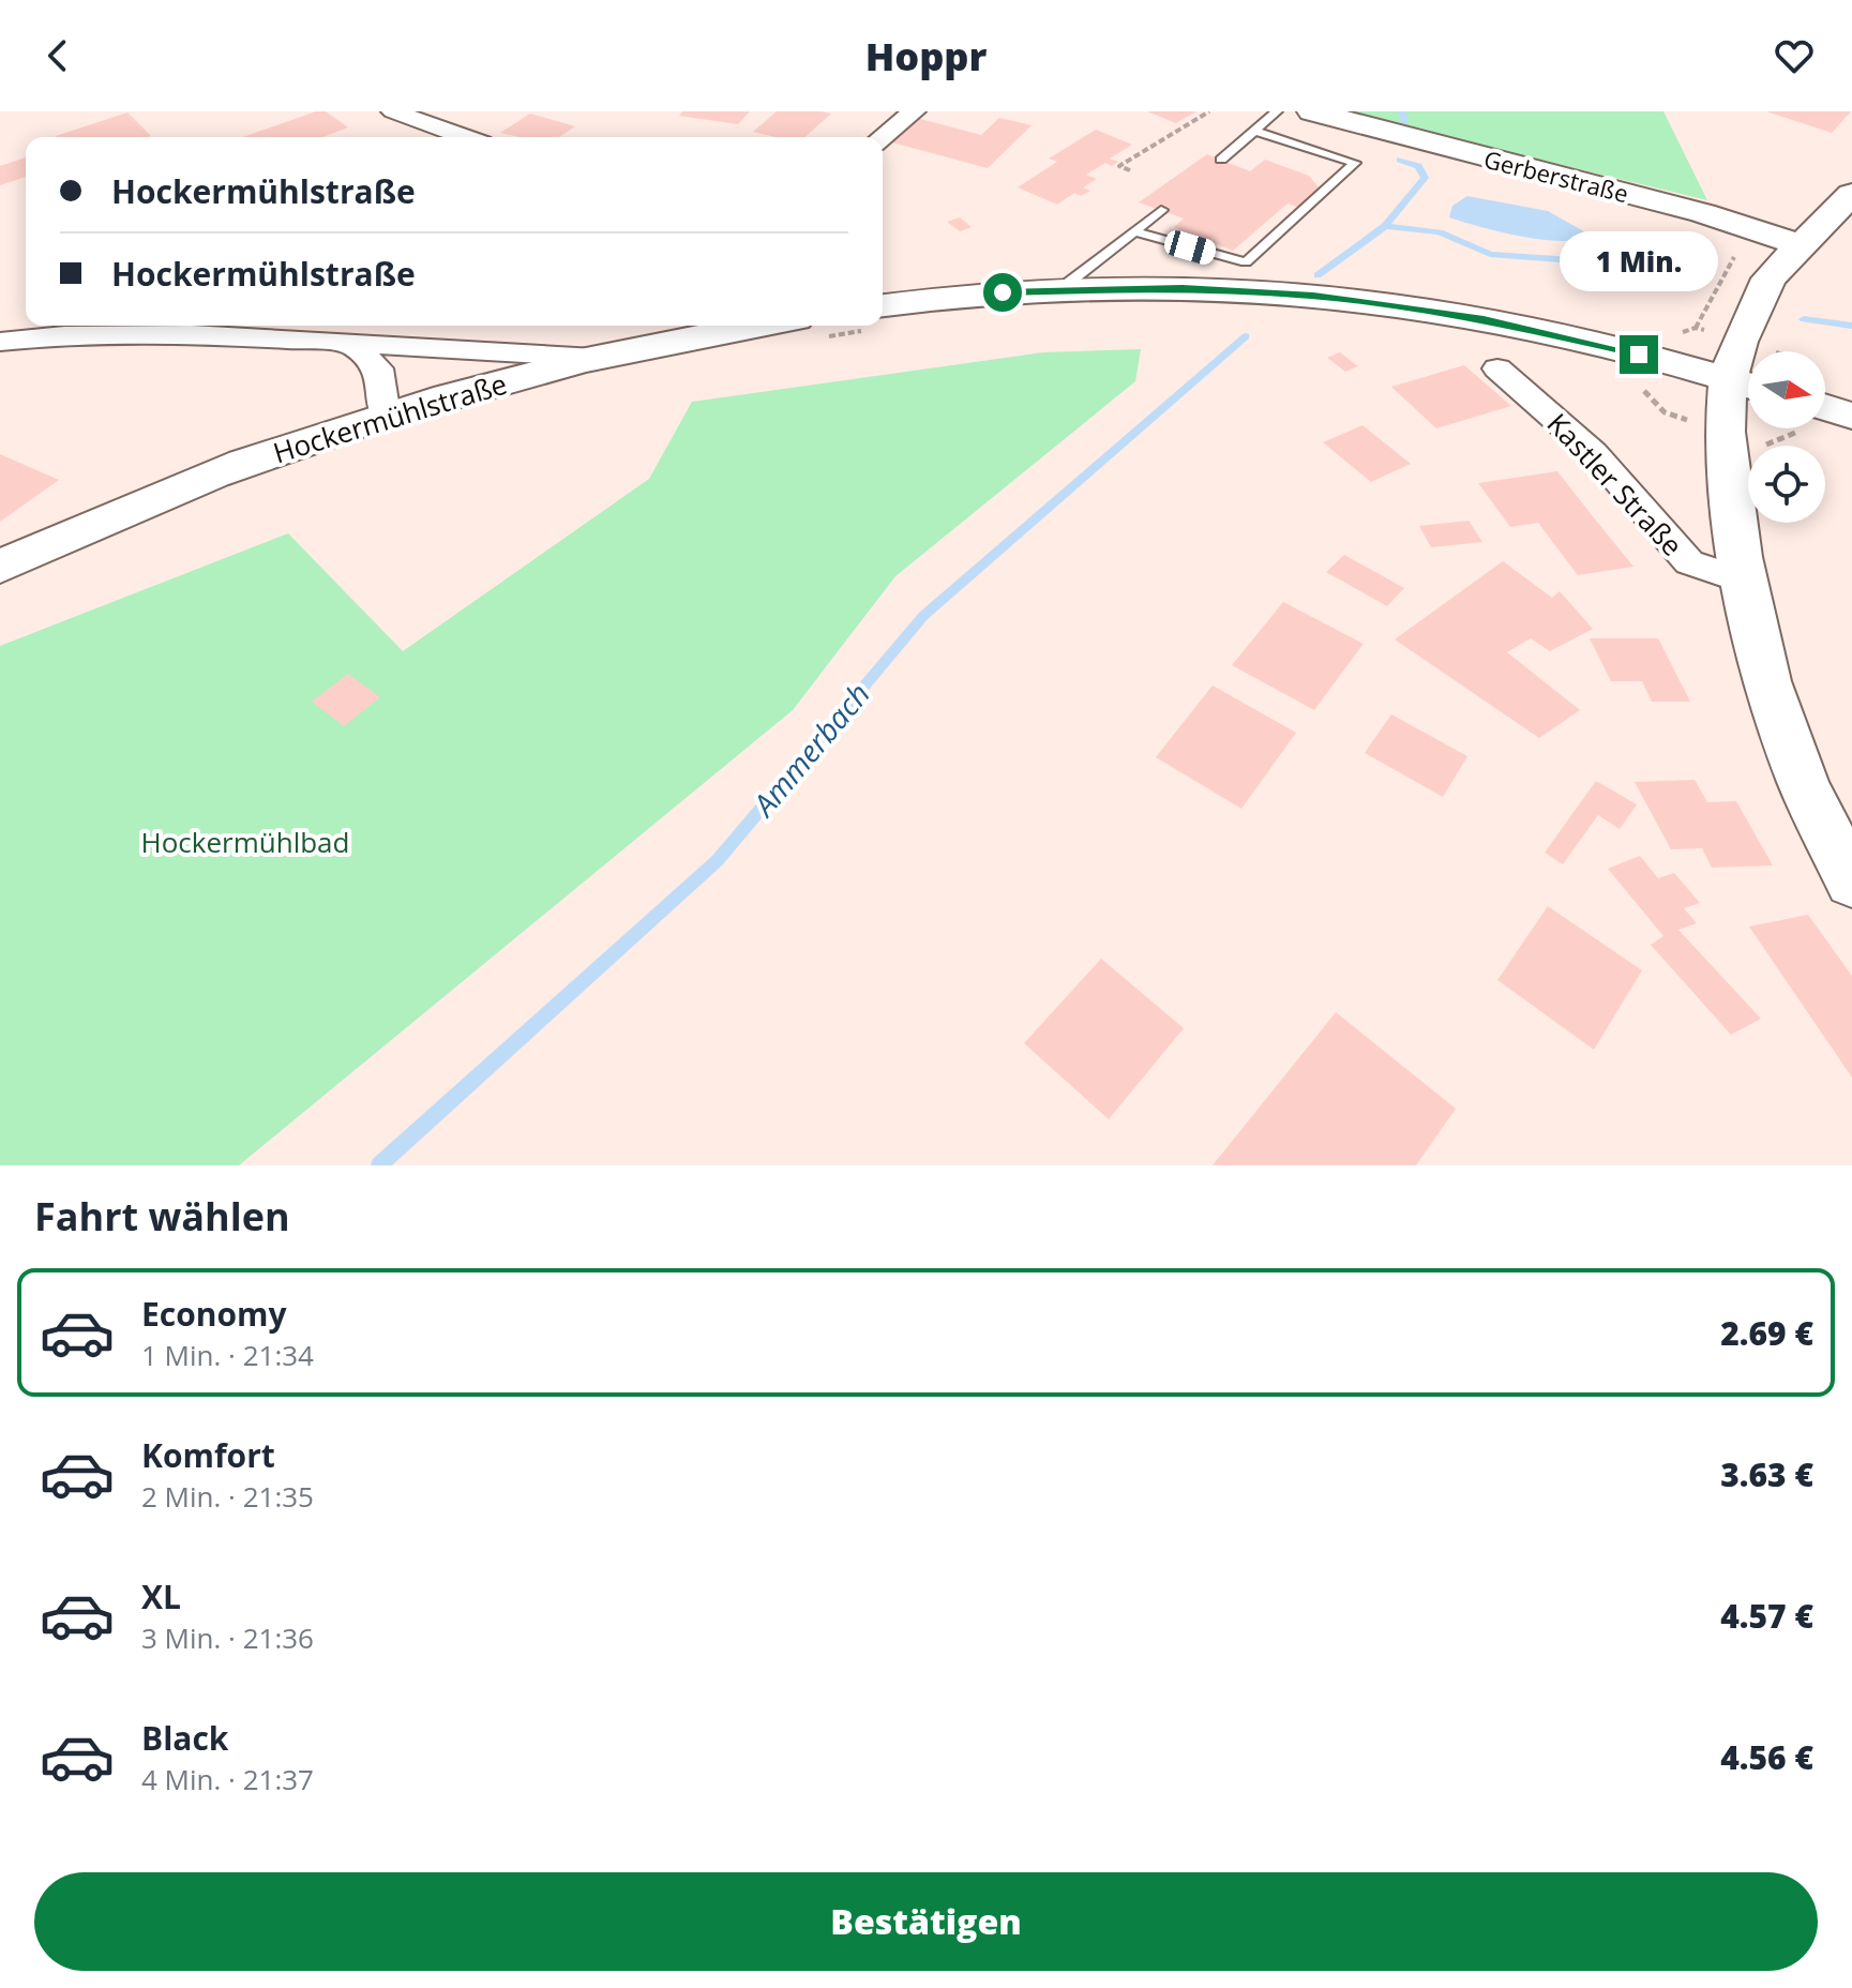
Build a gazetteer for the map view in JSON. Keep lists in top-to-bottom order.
{
  "streets": {
    "main road": ["Gerberstraße", "Hockermühlstraße"],
    "street": ["Kastler Straße"]
  },
  "water": ["Ammerbach"],
  "parks": ["Hockermühlbad"],
  "north": "right",
  "page": {
    "header": "Hoppr",
    "banner": ["Hockermühlstraße", "Hockermühlstraße"],
    "bubble": "1 Min.",
    "heading": "Fahrt wählen",
    "list": [
      {
        "name": "Economy",
        "note": "1 Min. · 21:34",
        "value": "2.69 €"
      },
      {
        "name": "Komfort",
        "note": "2 Min. · 21:35",
        "value": "3.63 €"
      },
      {
        "name": "XL",
        "note": "3 Min. · 21:36",
        "value": "4.57 €"
      },
      {
        "name": "Black",
        "note": "4 Min. · 21:37",
        "value": "4.56 €"
      }
    ],
    "buttons": "Bestätigen"
  }
}
